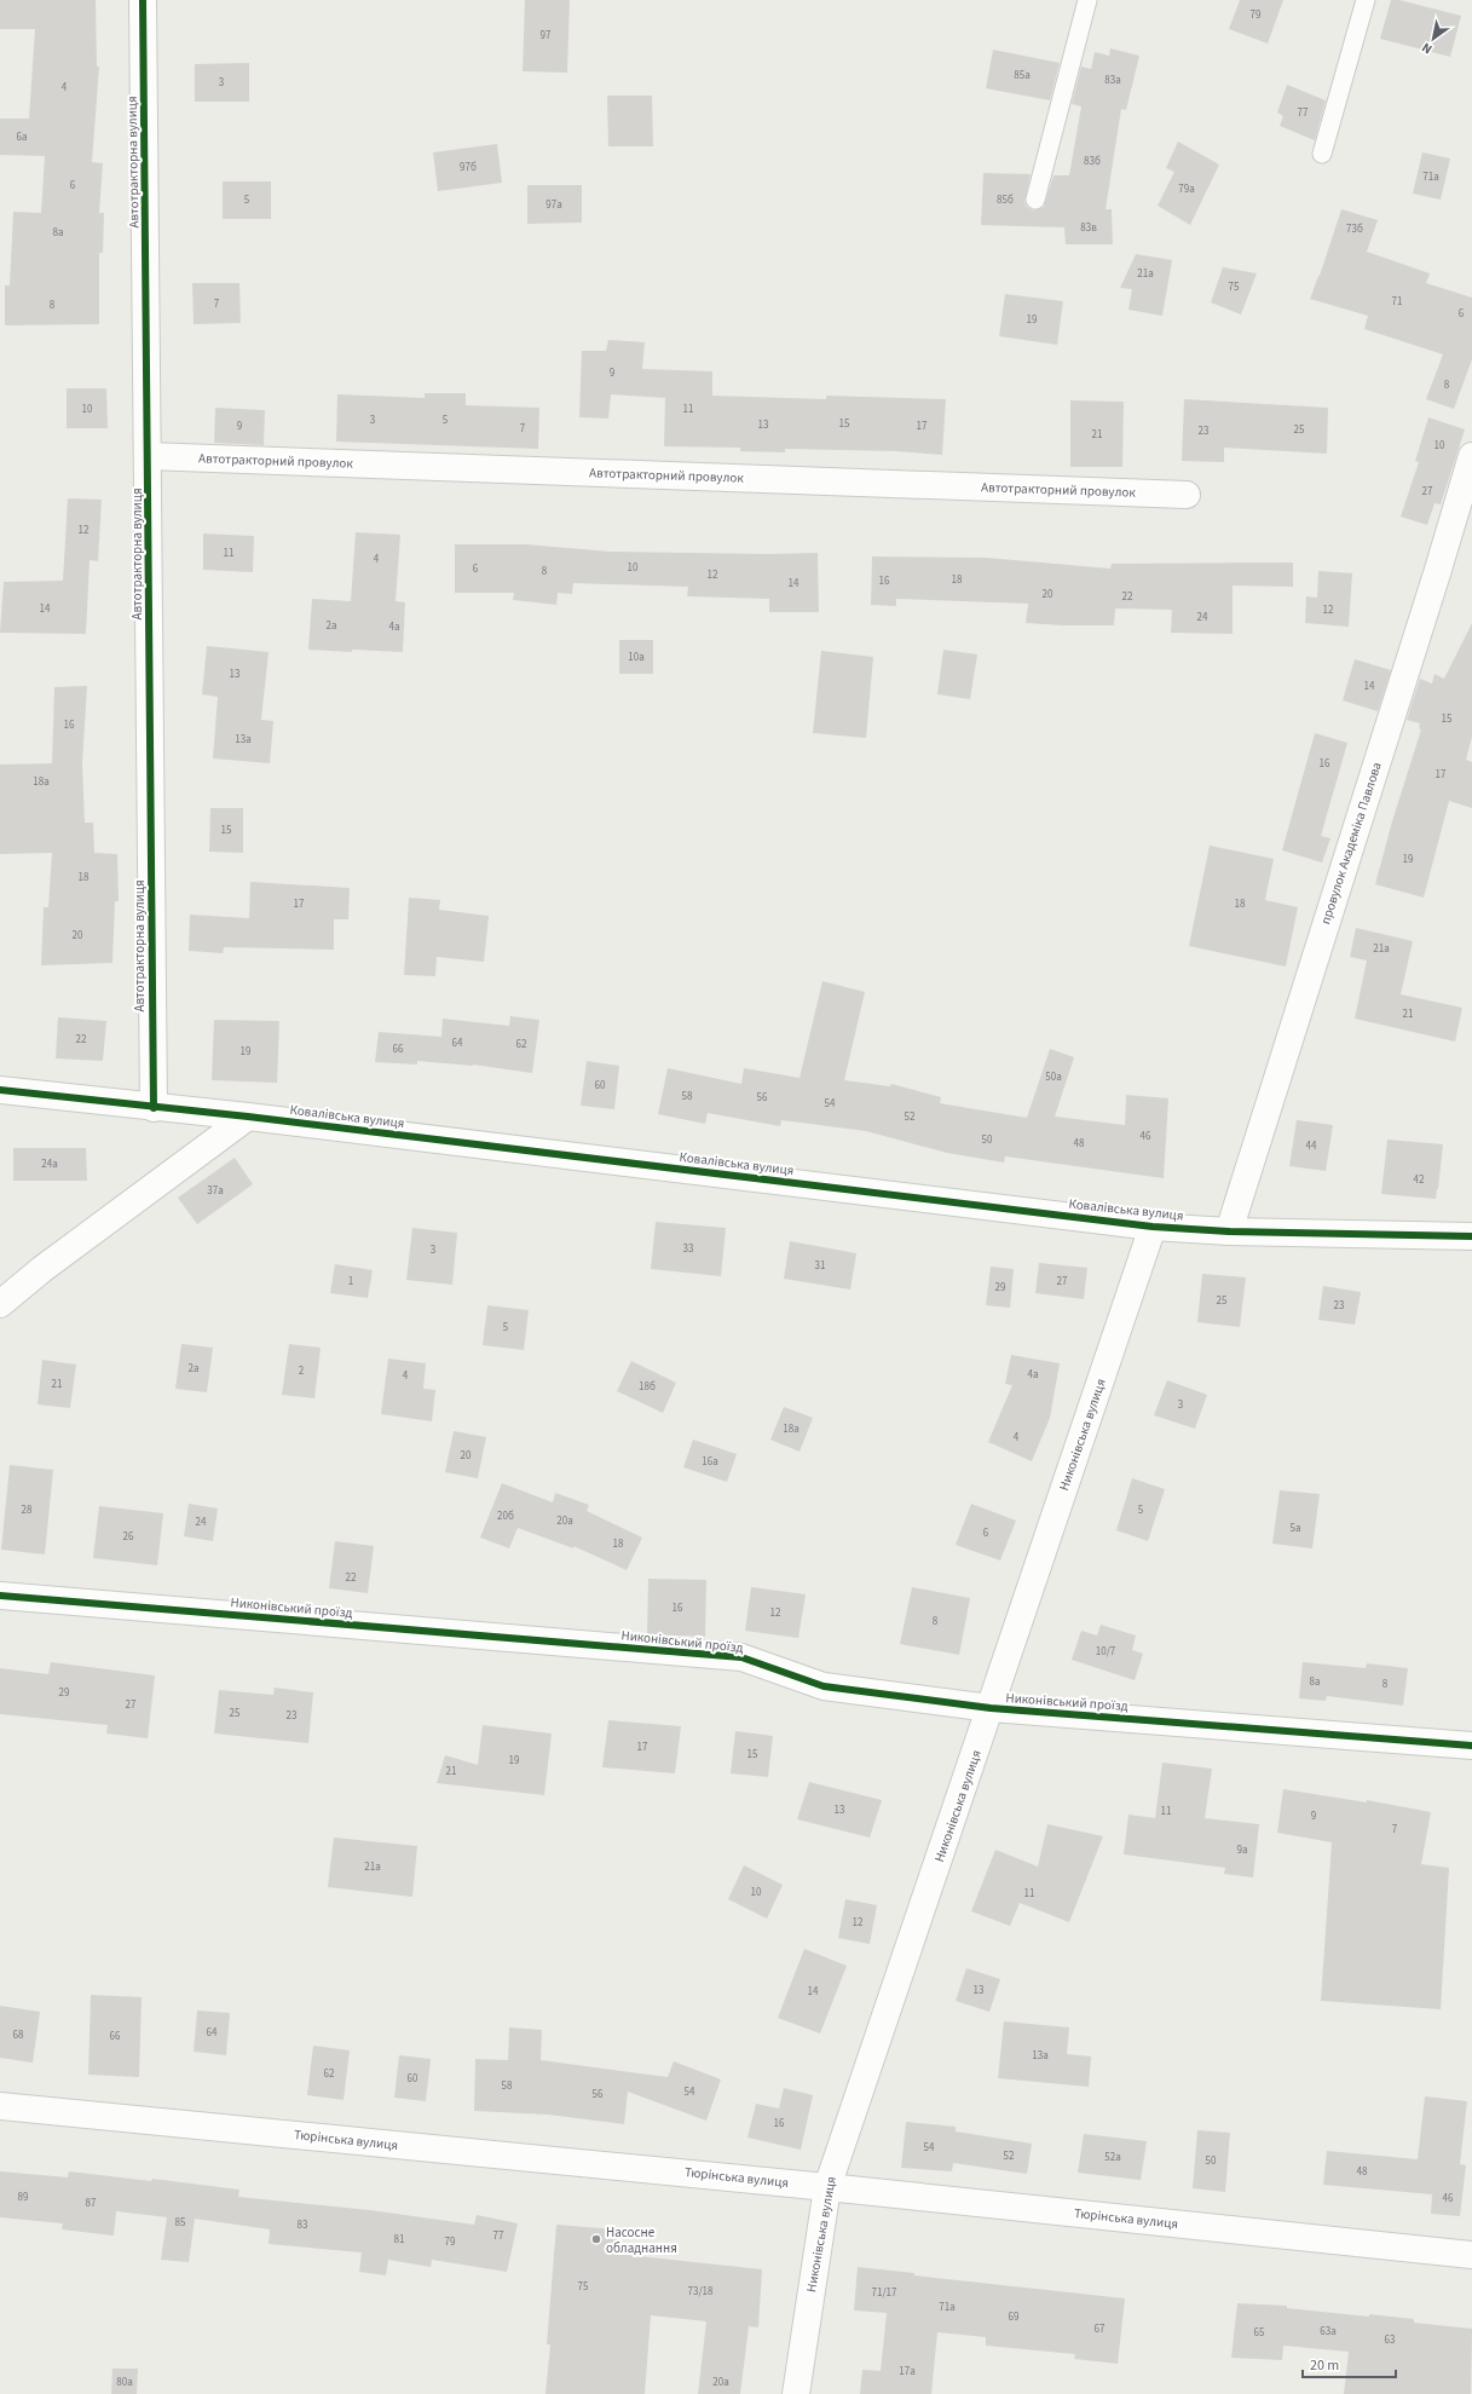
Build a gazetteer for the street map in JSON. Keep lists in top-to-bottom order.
{
  "streets": {
    "street": [
      "Автотракторна вулиця",
      "Автотракторний провулок",
      "провулок Академіка Павлова",
      "Ковалівська вулиця",
      "Никонівська вулиця",
      "Никонівський проїзд",
      "Тюрінська вулиця"
    ]
  },
  "crossings": [
    ["Автотракторна вулиця", "Автотракторний провулок"],
    ["Автотракторна вулиця", "Ковалівська вулиця"],
    ["провулок Академіка Павлова", "Ковалівська вулиця"],
    ["Ковалівська вулиця", "Никонівська вулиця"],
    ["Никонівська вулиця", "Никонівський проїзд"],
    ["Никонівська вулиця", "Тюрінська вулиця"]
  ],
  "places": ["Насосне обладнання"],
  "house_numbers": [
    "79",
    "97",
    "85а",
    "83а",
    "3",
    "4",
    "77",
    "6а",
    "83б",
    "97б",
    "71а",
    "6",
    "79а",
    "5",
    "85б",
    "97а",
    "83в",
    "73б",
    "8а",
    "21а",
    "75",
    "71",
    "7",
    "8",
    "6",
    "19",
    "9",
    "8",
    "10",
    "11",
    "3",
    "5",
    "15",
    "13",
    "9",
    "17",
    "7",
    "25",
    "23",
    "21",
    "10",
    "27",
    "12",
    "11",
    "4",
    "10",
    "6",
    "8",
    "12",
    "18",
    "16",
    "14",
    "20",
    "22",
    "14",
    "12",
    "24",
    "2а",
    "4а",
    "10а",
    "13",
    "14",
    "15",
    "16",
    "13а",
    "16",
    "17",
    "18а",
    "15",
    "19",
    "18",
    "17",
    "18",
    "20",
    "21а",
    "21",
    "22",
    "64",
    "62",
    "66",
    "19",
    "50а",
    "60",
    "58",
    "56",
    "54",
    "52",
    "46",
    "50",
    "48",
    "44",
    "24а",
    "42",
    "37а",
    "33",
    "3",
    "31",
    "1",
    "27",
    "29",
    "25",
    "23",
    "5",
    "2а",
    "2",
    "4а",
    "4",
    "21",
    "18б",
    "3",
    "18а",
    "4",
    "20",
    "16а",
    "28",
    "5",
    "20б",
    "20а",
    "24",
    "5а",
    "6",
    "26",
    "18",
    "22",
    "16",
    "12",
    "8",
    "10/7",
    "8а",
    "8",
    "29",
    "27",
    "25",
    "23",
    "17",
    "15",
    "19",
    "21",
    "13",
    "11",
    "9",
    "7",
    "9а",
    "21а",
    "10",
    "11",
    "12",
    "13",
    "14",
    "64",
    "68",
    "66",
    "13а",
    "62",
    "60",
    "58",
    "54",
    "56",
    "16",
    "54",
    "52",
    "52а",
    "50",
    "48",
    "89",
    "46",
    "87",
    "85",
    "83",
    "77",
    "81",
    "79",
    "75",
    "73/18",
    "71/17",
    "71а",
    "69",
    "67",
    "63а",
    "65",
    "63",
    "17а",
    "80а",
    "20а"
  ],
  "scale_bar": "20 m",
  "north": "bottom left"
}
